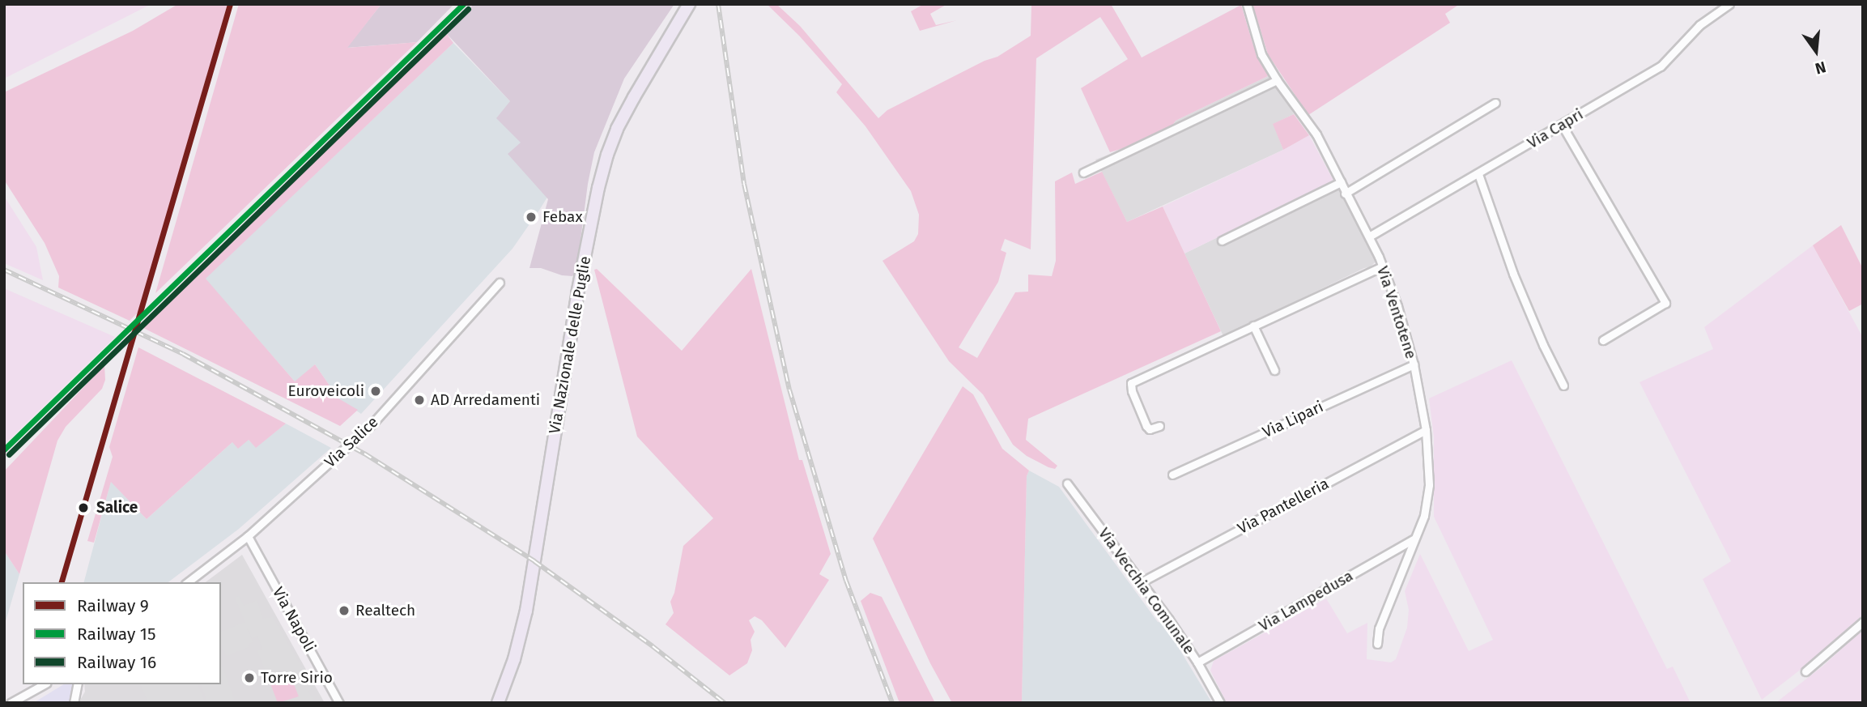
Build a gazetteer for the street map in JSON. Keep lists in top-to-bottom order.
{
  "streets": {
    "main road": ["Via Nazionale delle Puglie"],
    "street": [
      "Via Capri",
      "Via Ventotene",
      "Via Lipari",
      "Via Salice",
      "Via Pantelleria",
      "Via Vecchia Comunale",
      "Via Lampedusa",
      "Via Napoli"
    ]
  },
  "crossings": [
    ["Via Capri", "Via Ventotene"],
    ["Via Ventotene", "Via Lipari"],
    ["Via Ventotene", "Via Pantelleria"],
    ["Via Ventotene", "Via Lampedusa"],
    ["Via Salice", "Via Napoli"],
    ["Via Pantelleria", "Via Vecchia Comunale"],
    ["Via Vecchia Comunale", "Via Lampedusa"]
  ],
  "places": [
    "Febax",
    "Euroveicoli",
    "AD Arredamenti",
    "Salice",
    "Realtech",
    "Torre Sirio"
  ],
  "lines": ["rail line 9", "rail line 15", "rail line 16"],
  "legend": ["Railway 9", "Railway 15", "Railway 16"],
  "north": "bottom"
}
